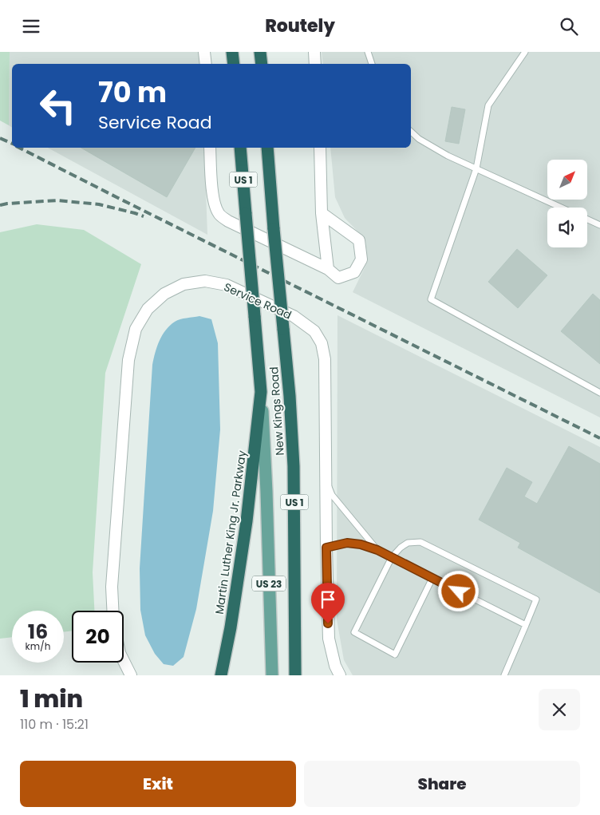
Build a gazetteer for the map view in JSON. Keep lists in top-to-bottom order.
{
  "streets": {
    "highway": ["US 1", "New Kings Road", "Martin Luther King Jr. Parkway"],
    "main road": ["US 23"],
    "street": ["Service Road"]
  },
  "crossings": [
    ["New Kings Road", "Martin Luther King Jr. Parkway"]
  ],
  "north": "top right",
  "page": {
    "header": "Routely",
    "turn": ["70 m", "Service Road"],
    "speed": "16 km/h",
    "limit": "20",
    "heading": ["1 min", "110 m · 15:21"],
    "buttons": ["Exit", "Share"]
  }
}
